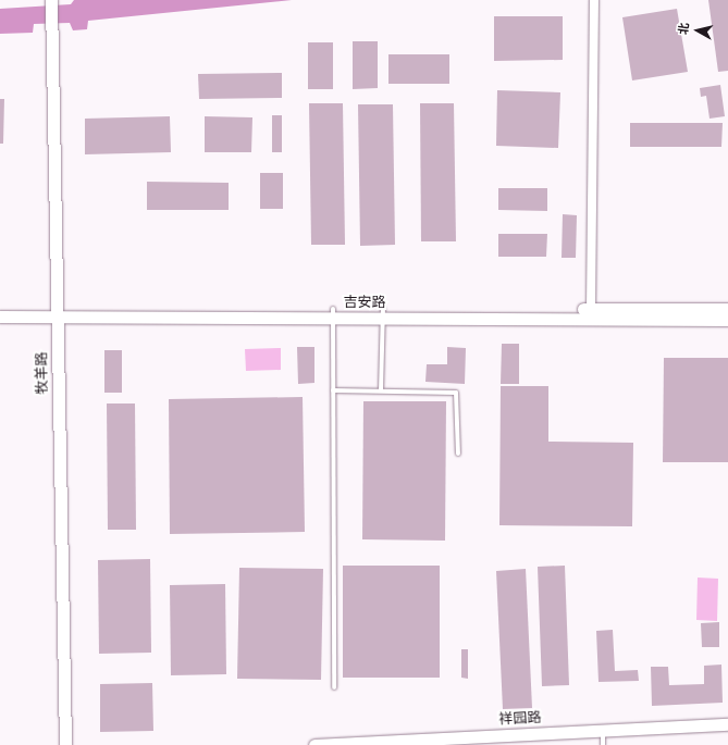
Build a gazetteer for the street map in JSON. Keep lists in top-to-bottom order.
{
  "streets": {
    "street": ["吉安路", "牧羊路", "祥园路"]
  },
  "crossings": [
    ["吉安路", "牧羊路"]
  ],
  "north": "left"
}
